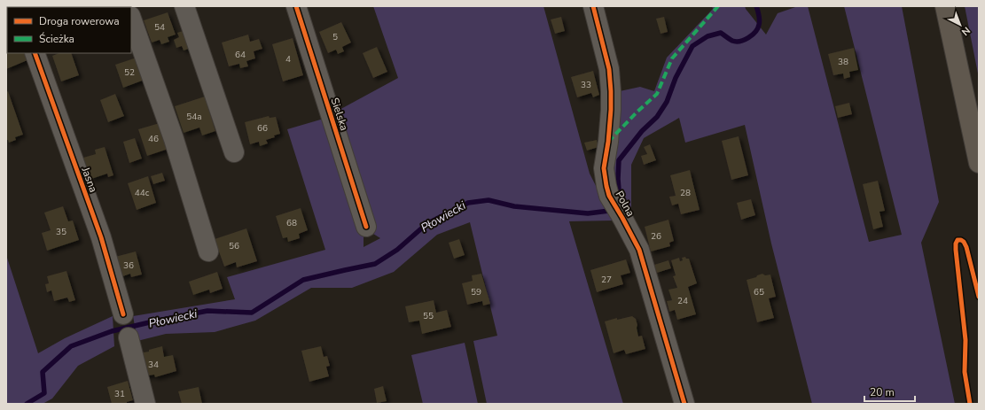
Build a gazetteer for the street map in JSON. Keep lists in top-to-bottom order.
{
  "streets": {
    "street": ["Sielska", "Jasna", "Polna"]
  },
  "water": ["Płowiecki"],
  "house_numbers": [
    "54",
    "5",
    "64",
    "4",
    "38",
    "52",
    "33",
    "54a",
    "66",
    "46",
    "44c",
    "28",
    "68",
    "35",
    "26",
    "56",
    "36",
    "27",
    "59",
    "65",
    "24",
    "55",
    "34",
    "31"
  ],
  "legend": ["Droga rowerowa", "Ścieżka"],
  "scale_bar": "20 m",
  "north": "bottom right"
}
